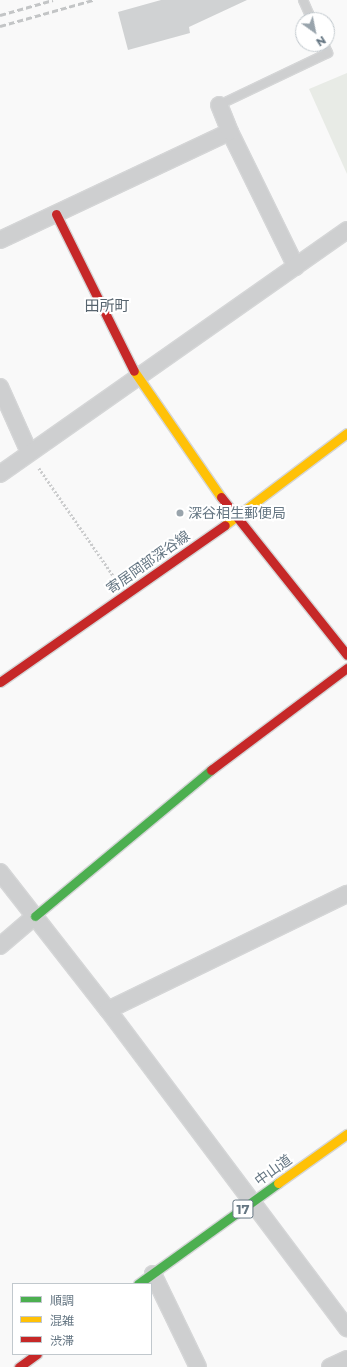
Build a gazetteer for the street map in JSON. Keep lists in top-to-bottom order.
{
  "streets": {
    "main road": ["寄居岡部深谷線", "中山道", "17"]
  },
  "districts": ["田所町"],
  "places": ["深谷相生郵便局"],
  "legend": ["順調", "混雑", "渋滞"],
  "north": "bottom right"
}
